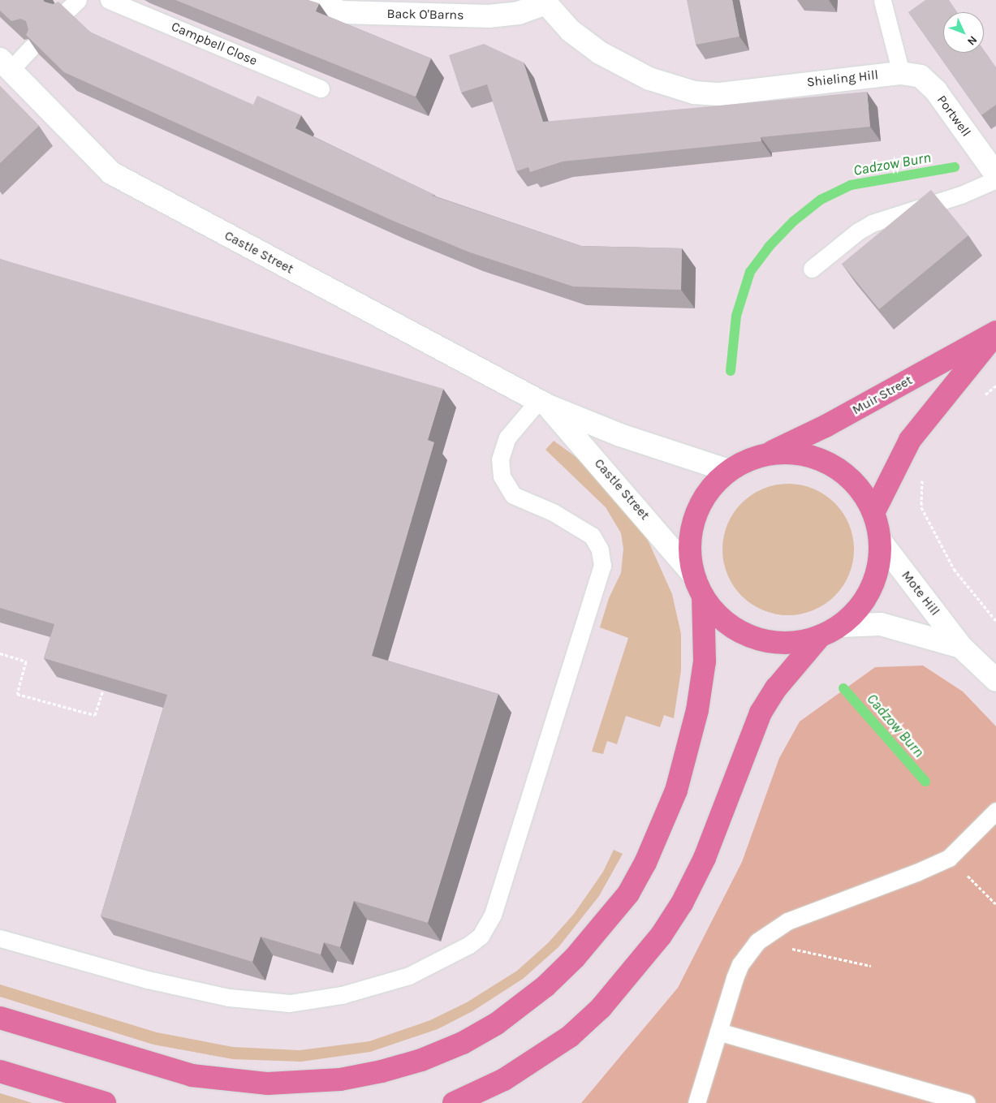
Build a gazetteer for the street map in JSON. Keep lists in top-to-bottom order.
{
  "streets": {
    "main road": ["Muir Street"],
    "street": [
      "Back O'Barns",
      "Shieling Hill",
      "Portwell",
      "Castle Street",
      "Mote Hill"
    ],
    "lane": ["Campbell Close"]
  },
  "crossings": [
    ["Back O'Barns", "Shieling Hill"],
    ["Shieling Hill", "Portwell"]
  ],
  "water": ["Cadzow Burn"],
  "north": "bottom right"
}
